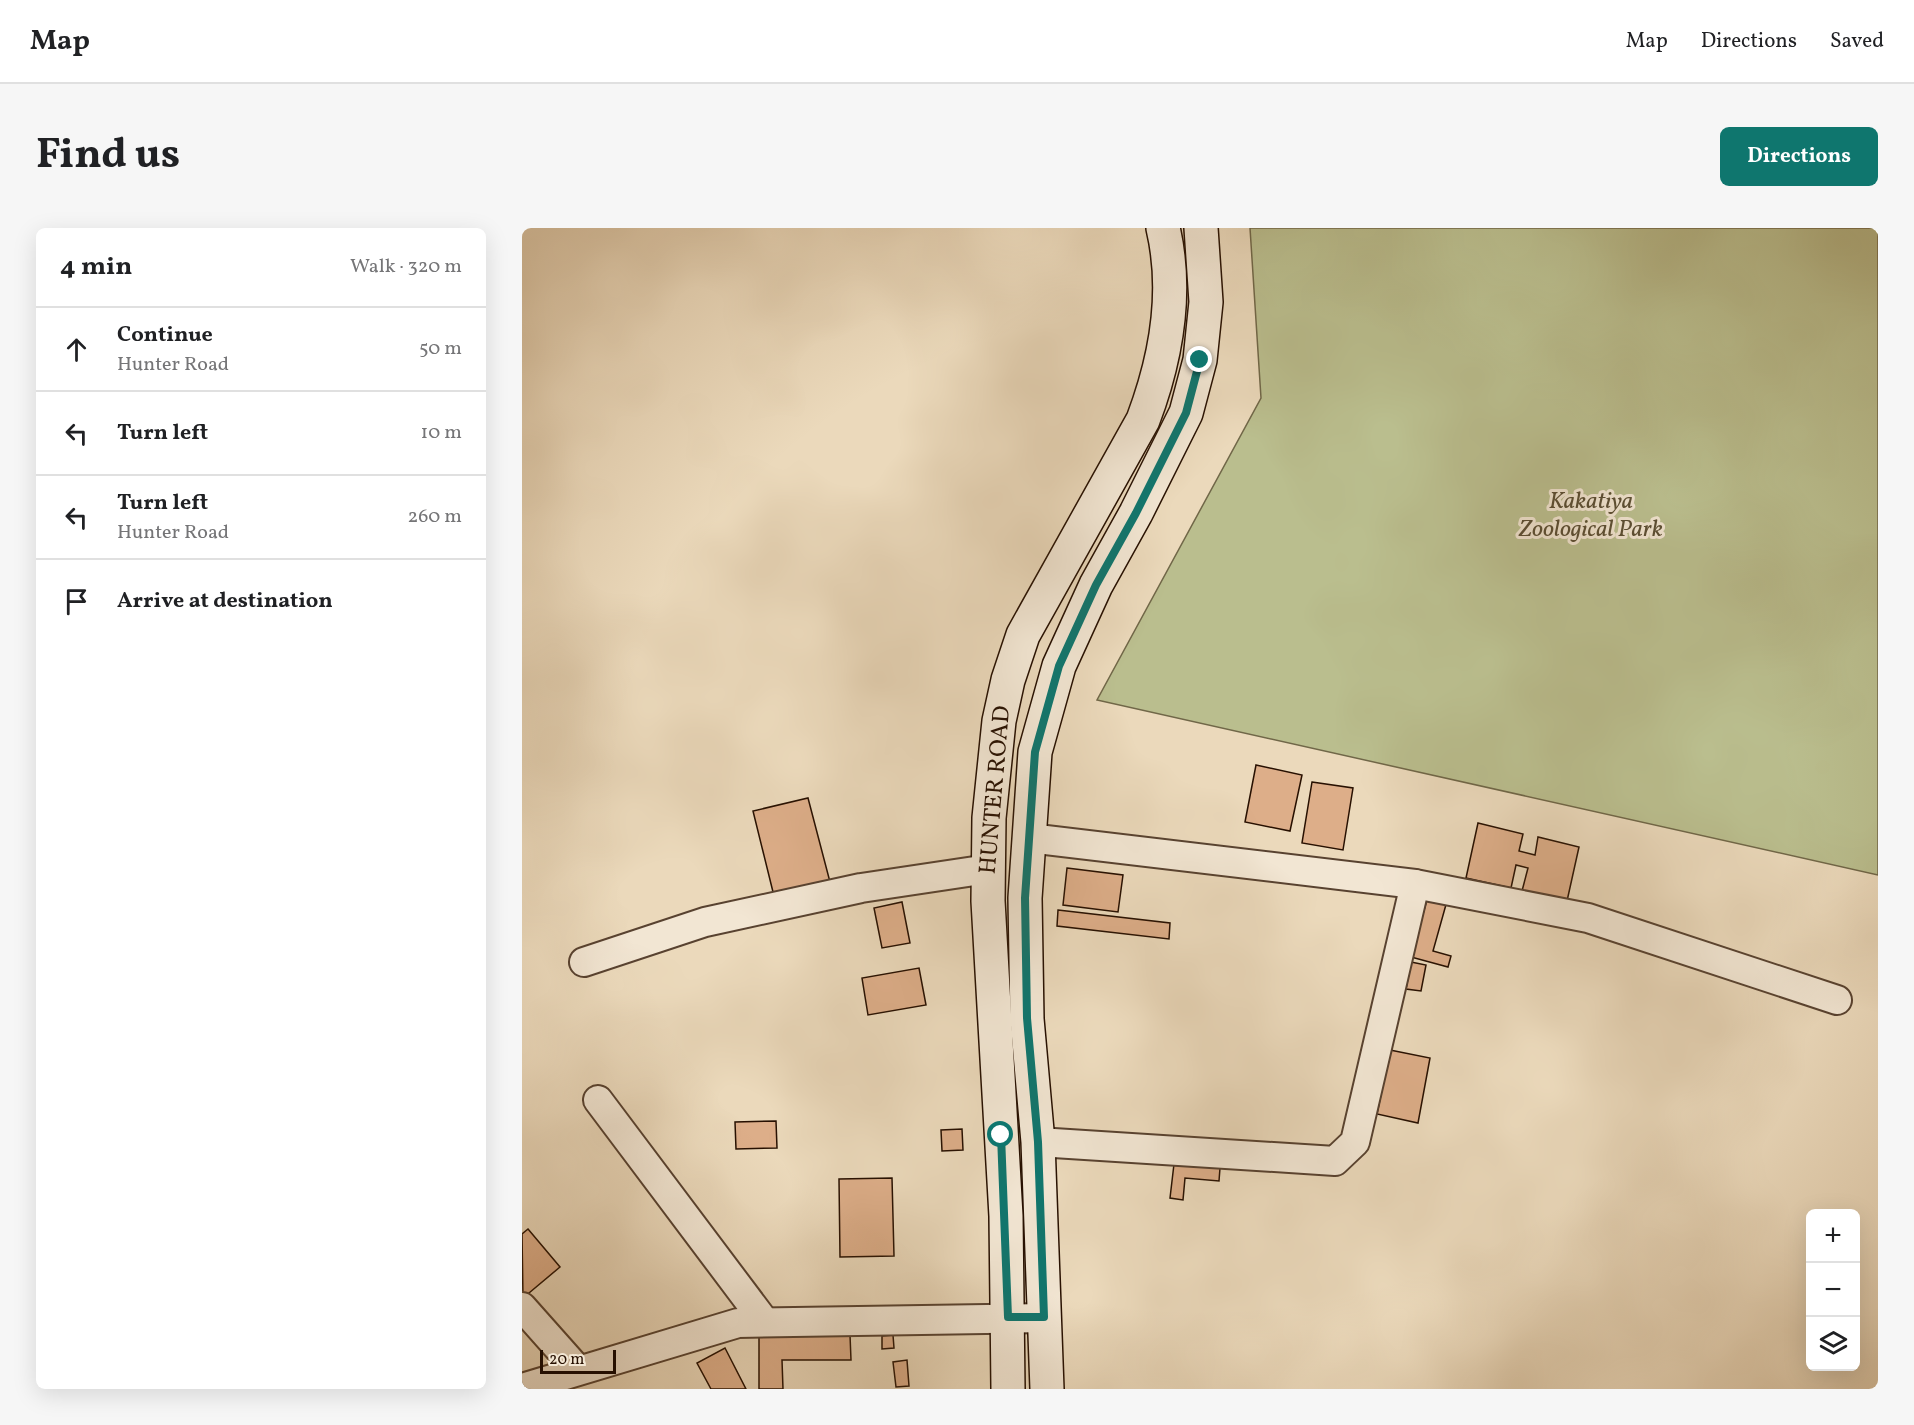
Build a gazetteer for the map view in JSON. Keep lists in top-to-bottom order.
{
  "streets": {
    "main road": ["HUNTER ROAD"]
  },
  "parks": ["Kakatiya Zoological Park"],
  "scale_bar": "20 m",
  "page": {
    "header": "Map",
    "nav": ["Map", "Directions", "Saved"],
    "title": "Find us",
    "buttons": "Directions",
    "heading": ["4 min", "Walk · 320 m"],
    "list": [
      ["Continue", "Hunter Road", "50 m"],
      ["Turn left", "10 m"],
      ["Turn left", "Hunter Road", "260 m"],
      "Arrive at destination"
    ],
    "map_buttons": ["+", "−"],
    "scale": "20 m"
  }
}
